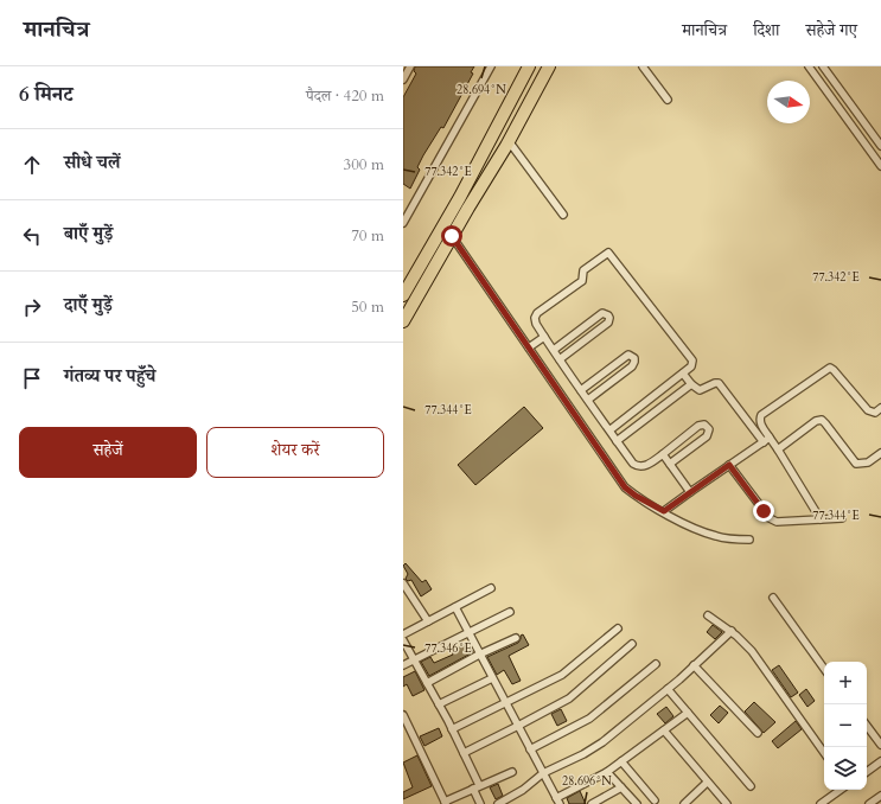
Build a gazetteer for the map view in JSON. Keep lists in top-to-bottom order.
{
  "north": "right",
  "page": {
    "header": "मानचित्र",
    "nav": ["मानचित्र", "दिशा", "सहेजे गए"],
    "heading": ["6 मिनट", "पैदल · 420 m"],
    "list": [
      ["सीधे चलें", "300 m"],
      ["बाएँ मुड़ें", "70 m"],
      ["दाएँ मुड़ें", "50 m"],
      "गंतव्य पर पहुँचे"
    ],
    "buttons": ["सहेजें", "शेयर करें"],
    "map_buttons": ["+", "−"]
  },
  "coordinates": [
    "28.694°N",
    "77.342°E",
    "77.344°E",
    "77.346°E",
    "28.696°N"
  ]
}
